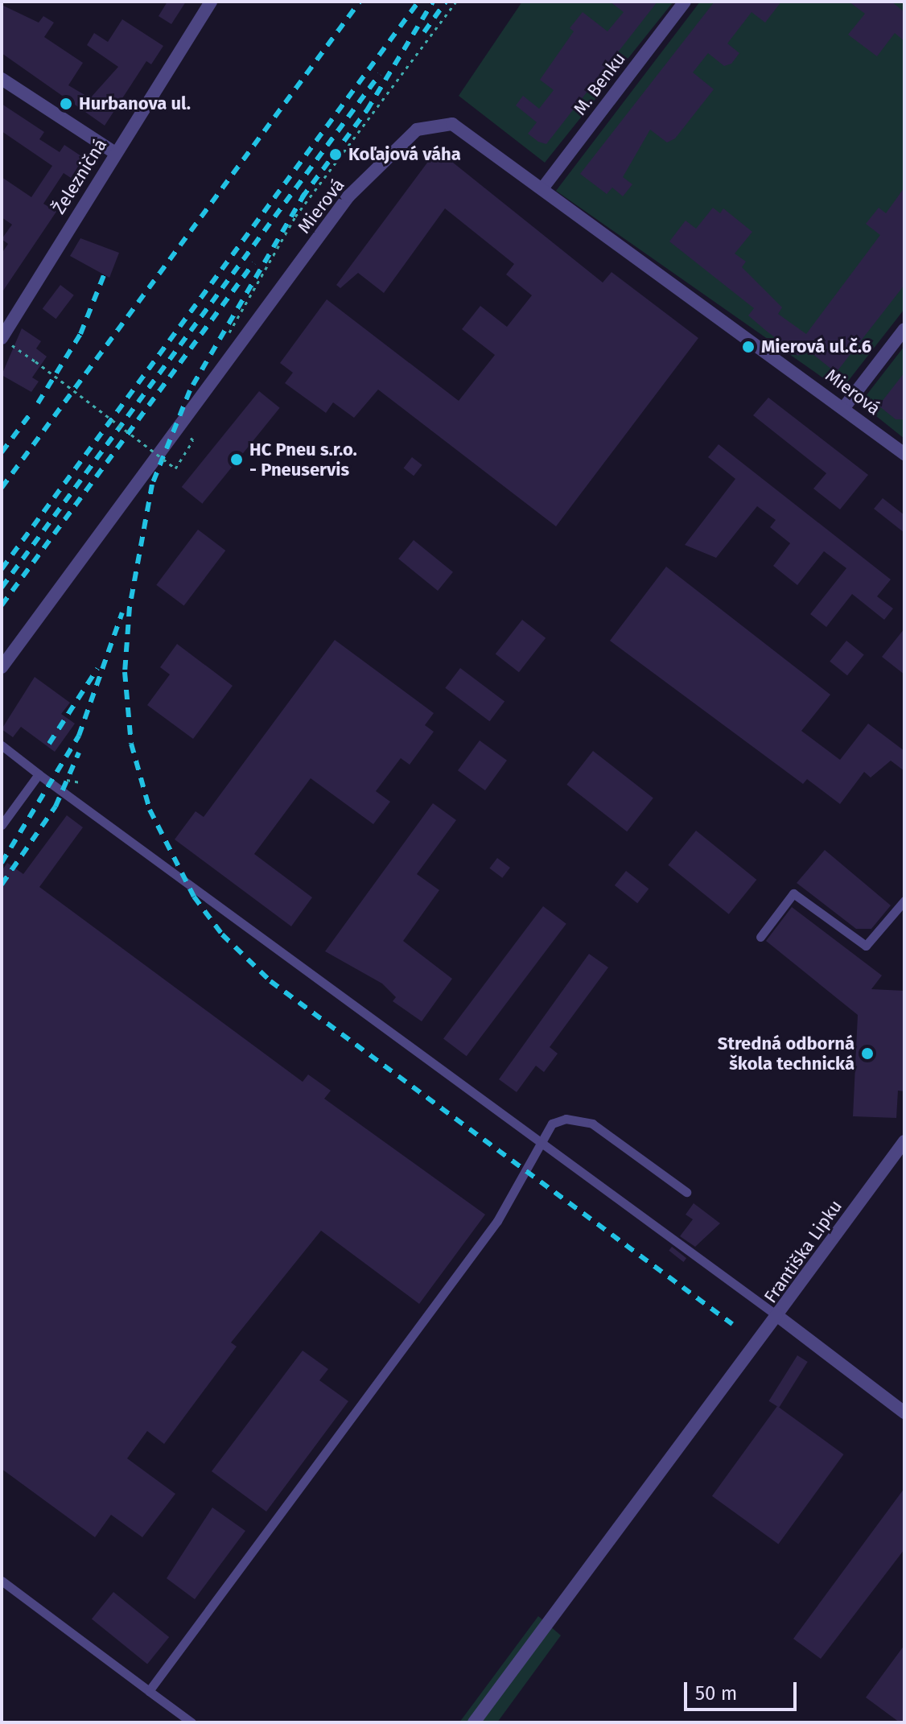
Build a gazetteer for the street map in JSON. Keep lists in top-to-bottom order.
{
  "streets": {
    "street": [
      "M. Benku",
      "Železničná",
      "Mierová",
      "Františka Lipku"
    ]
  },
  "crossings": [
    ["M. Benku", "Mierová"]
  ],
  "places": [
    "Hurbanova ul.",
    "Koľajová váha",
    "Mierová ul.č.6",
    "HC Pneu s.r.o. - Pneuservis",
    "Stredná odborná škola technická"
  ],
  "scale_bar": "50 m"
}
